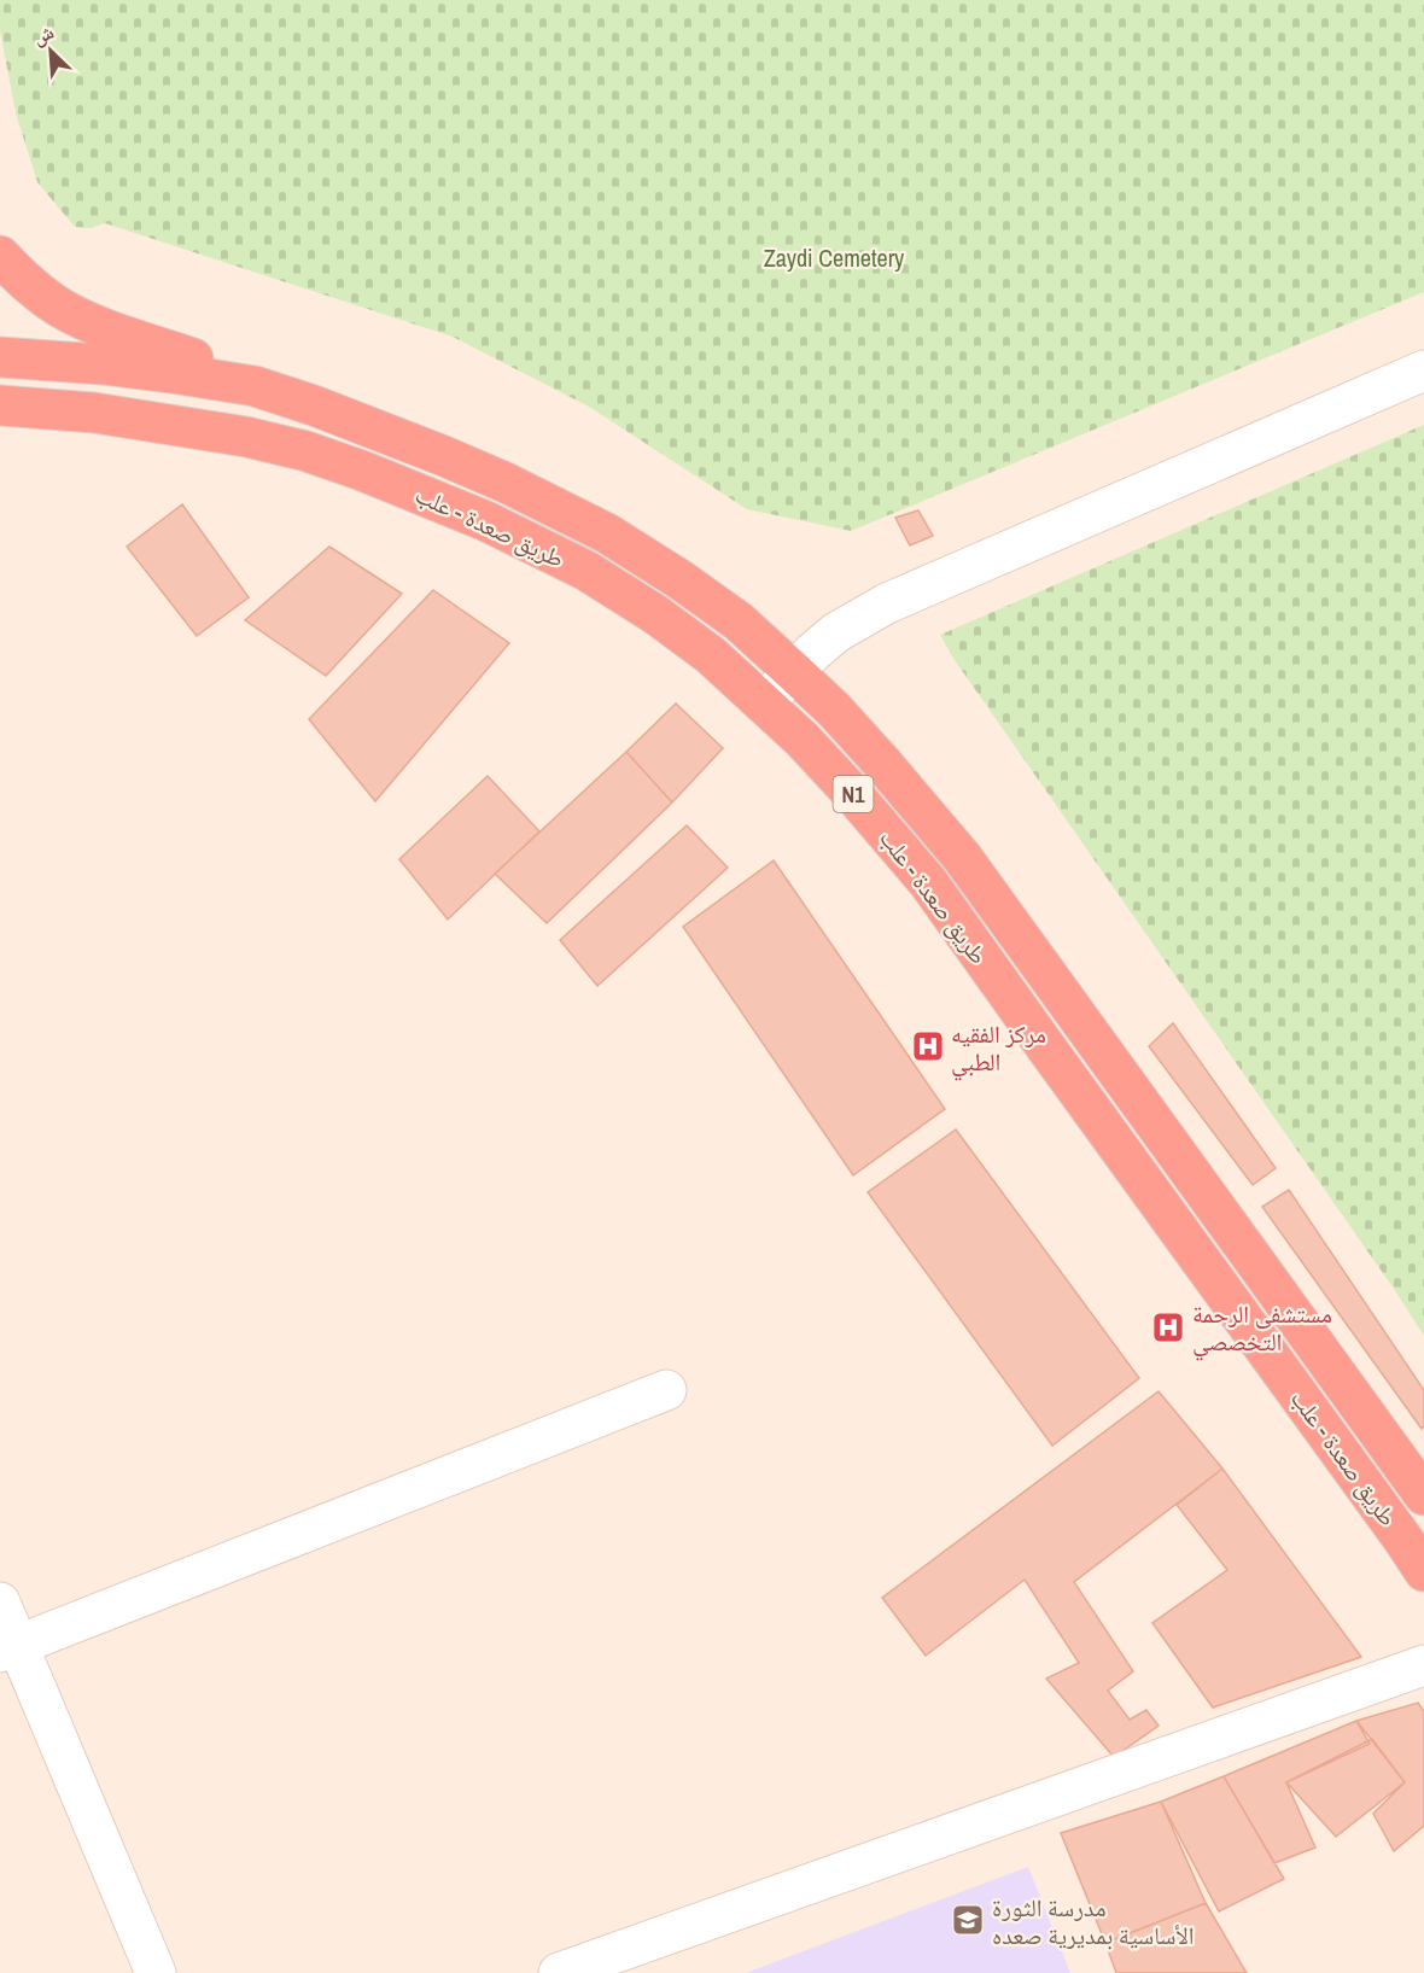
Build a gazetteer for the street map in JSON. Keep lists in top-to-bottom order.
{
  "streets": {
    "highway": ["طريق صعدة - علب", "N1"]
  },
  "parks": ["Zaydi Cemetery"],
  "places": {
    "hospital": ["مركز الفقيه الطبي", "مستشفى الرحمة التخصصي"],
    "school or university": ["مدرسة الثورة الأساسية بمديرية صعده"]
  },
  "north": "top left"
}
